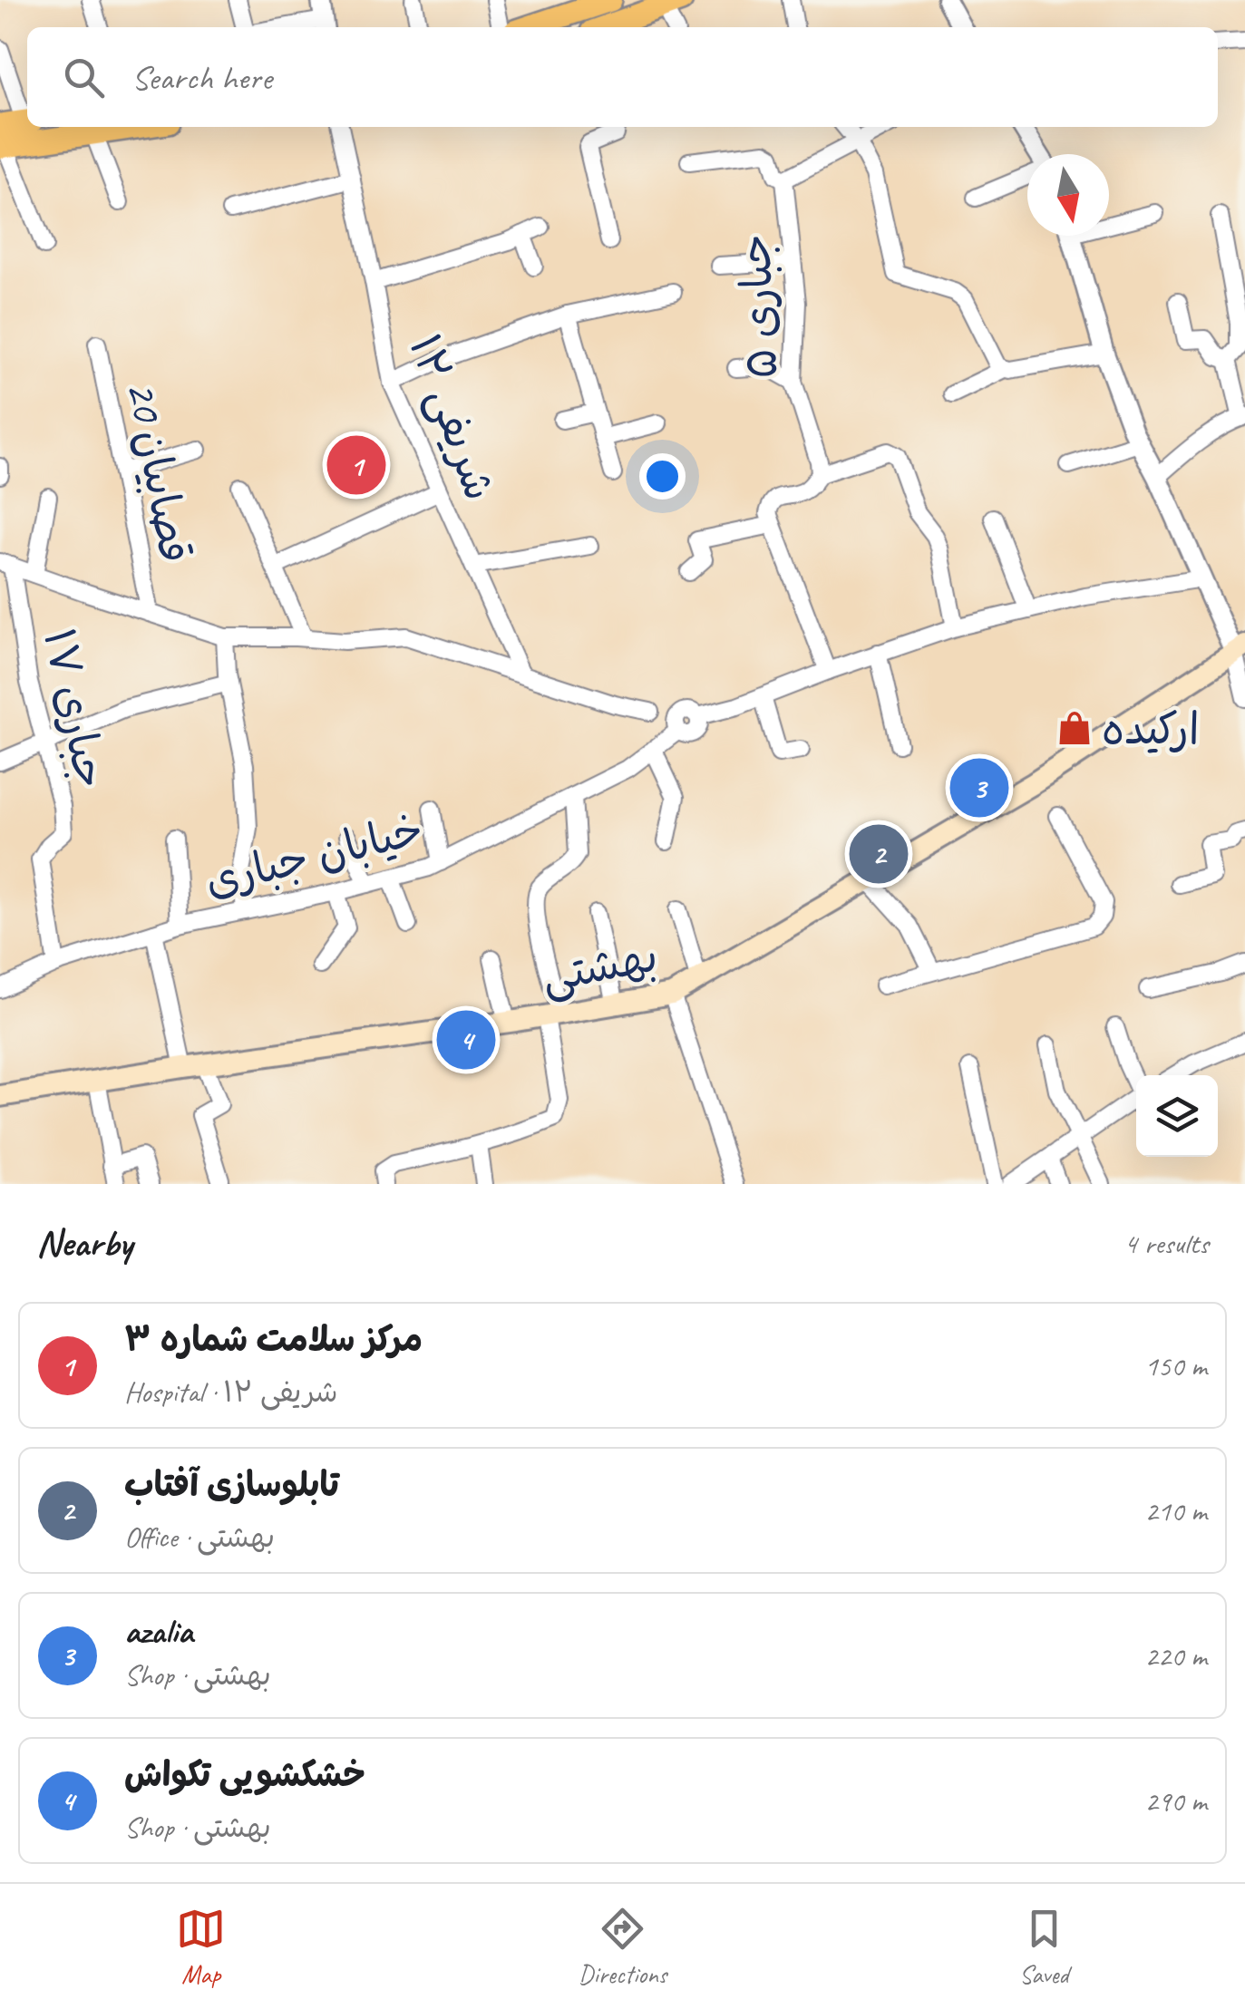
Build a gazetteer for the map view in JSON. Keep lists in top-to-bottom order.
{
  "streets": {
    "main road": ["بهشتی"],
    "street": [
      "جباری ۵",
      "شریفی ۱۲",
      "قصابیان 20",
      "جباری ۱۷",
      "خیابان جباری"
    ]
  },
  "crossings": [
    ["جباری ۱۷", "خیابان جباری"]
  ],
  "places": {
    "shop": ["ارکیده"]
  },
  "north": "bottom",
  "page": {
    "search": "Search here",
    "pins": [
      "1",
      "3",
      "2",
      "4"
    ],
    "heading": ["Nearby", "4 results"],
    "list": [
      {
        "mark": "1",
        "name": "مرکز سلامت شماره ۳",
        "note": "Hospital · شریفی ۱۲",
        "value": "150 m"
      },
      {
        "mark": "2",
        "name": "تابلوسازی آفتاب",
        "note": "Office · بهشتی",
        "value": "210 m"
      },
      {
        "mark": "3",
        "name": "azalia",
        "note": "Shop · بهشتی",
        "value": "220 m"
      },
      {
        "mark": "4",
        "name": "خشکشویی تکواش",
        "note": "Shop · بهشتی",
        "value": "290 m"
      }
    ],
    "nav": ["Map", "Directions", "Saved"]
  }
}
